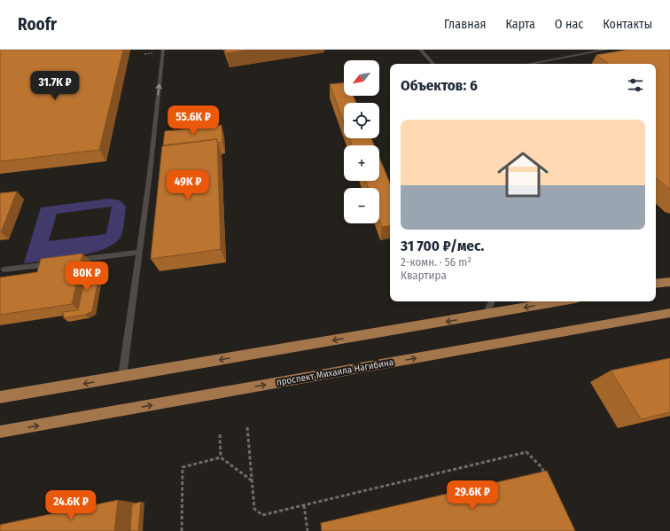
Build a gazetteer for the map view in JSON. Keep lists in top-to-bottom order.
{
  "streets": {
    "main road": ["проспект Михаила Нагибина"]
  },
  "north": "bottom left",
  "page": {
    "header": "Roofr",
    "nav": [
      "Главная",
      "Карта",
      "О нас",
      "Контакты"
    ],
    "map_buttons": ["+", "−"],
    "heading": "Объектов: 6",
    "price": [
      "31.7K ₽",
      "55.6K ₽",
      "49K ₽",
      "80K ₽",
      "29.6K ₽",
      "24.6K ₽"
    ],
    "list": [
      {
        "name": "31 700 ₽/мес.",
        "note": "2-комн. · 56 m² · Квартира"
      }
    ]
  }
}
